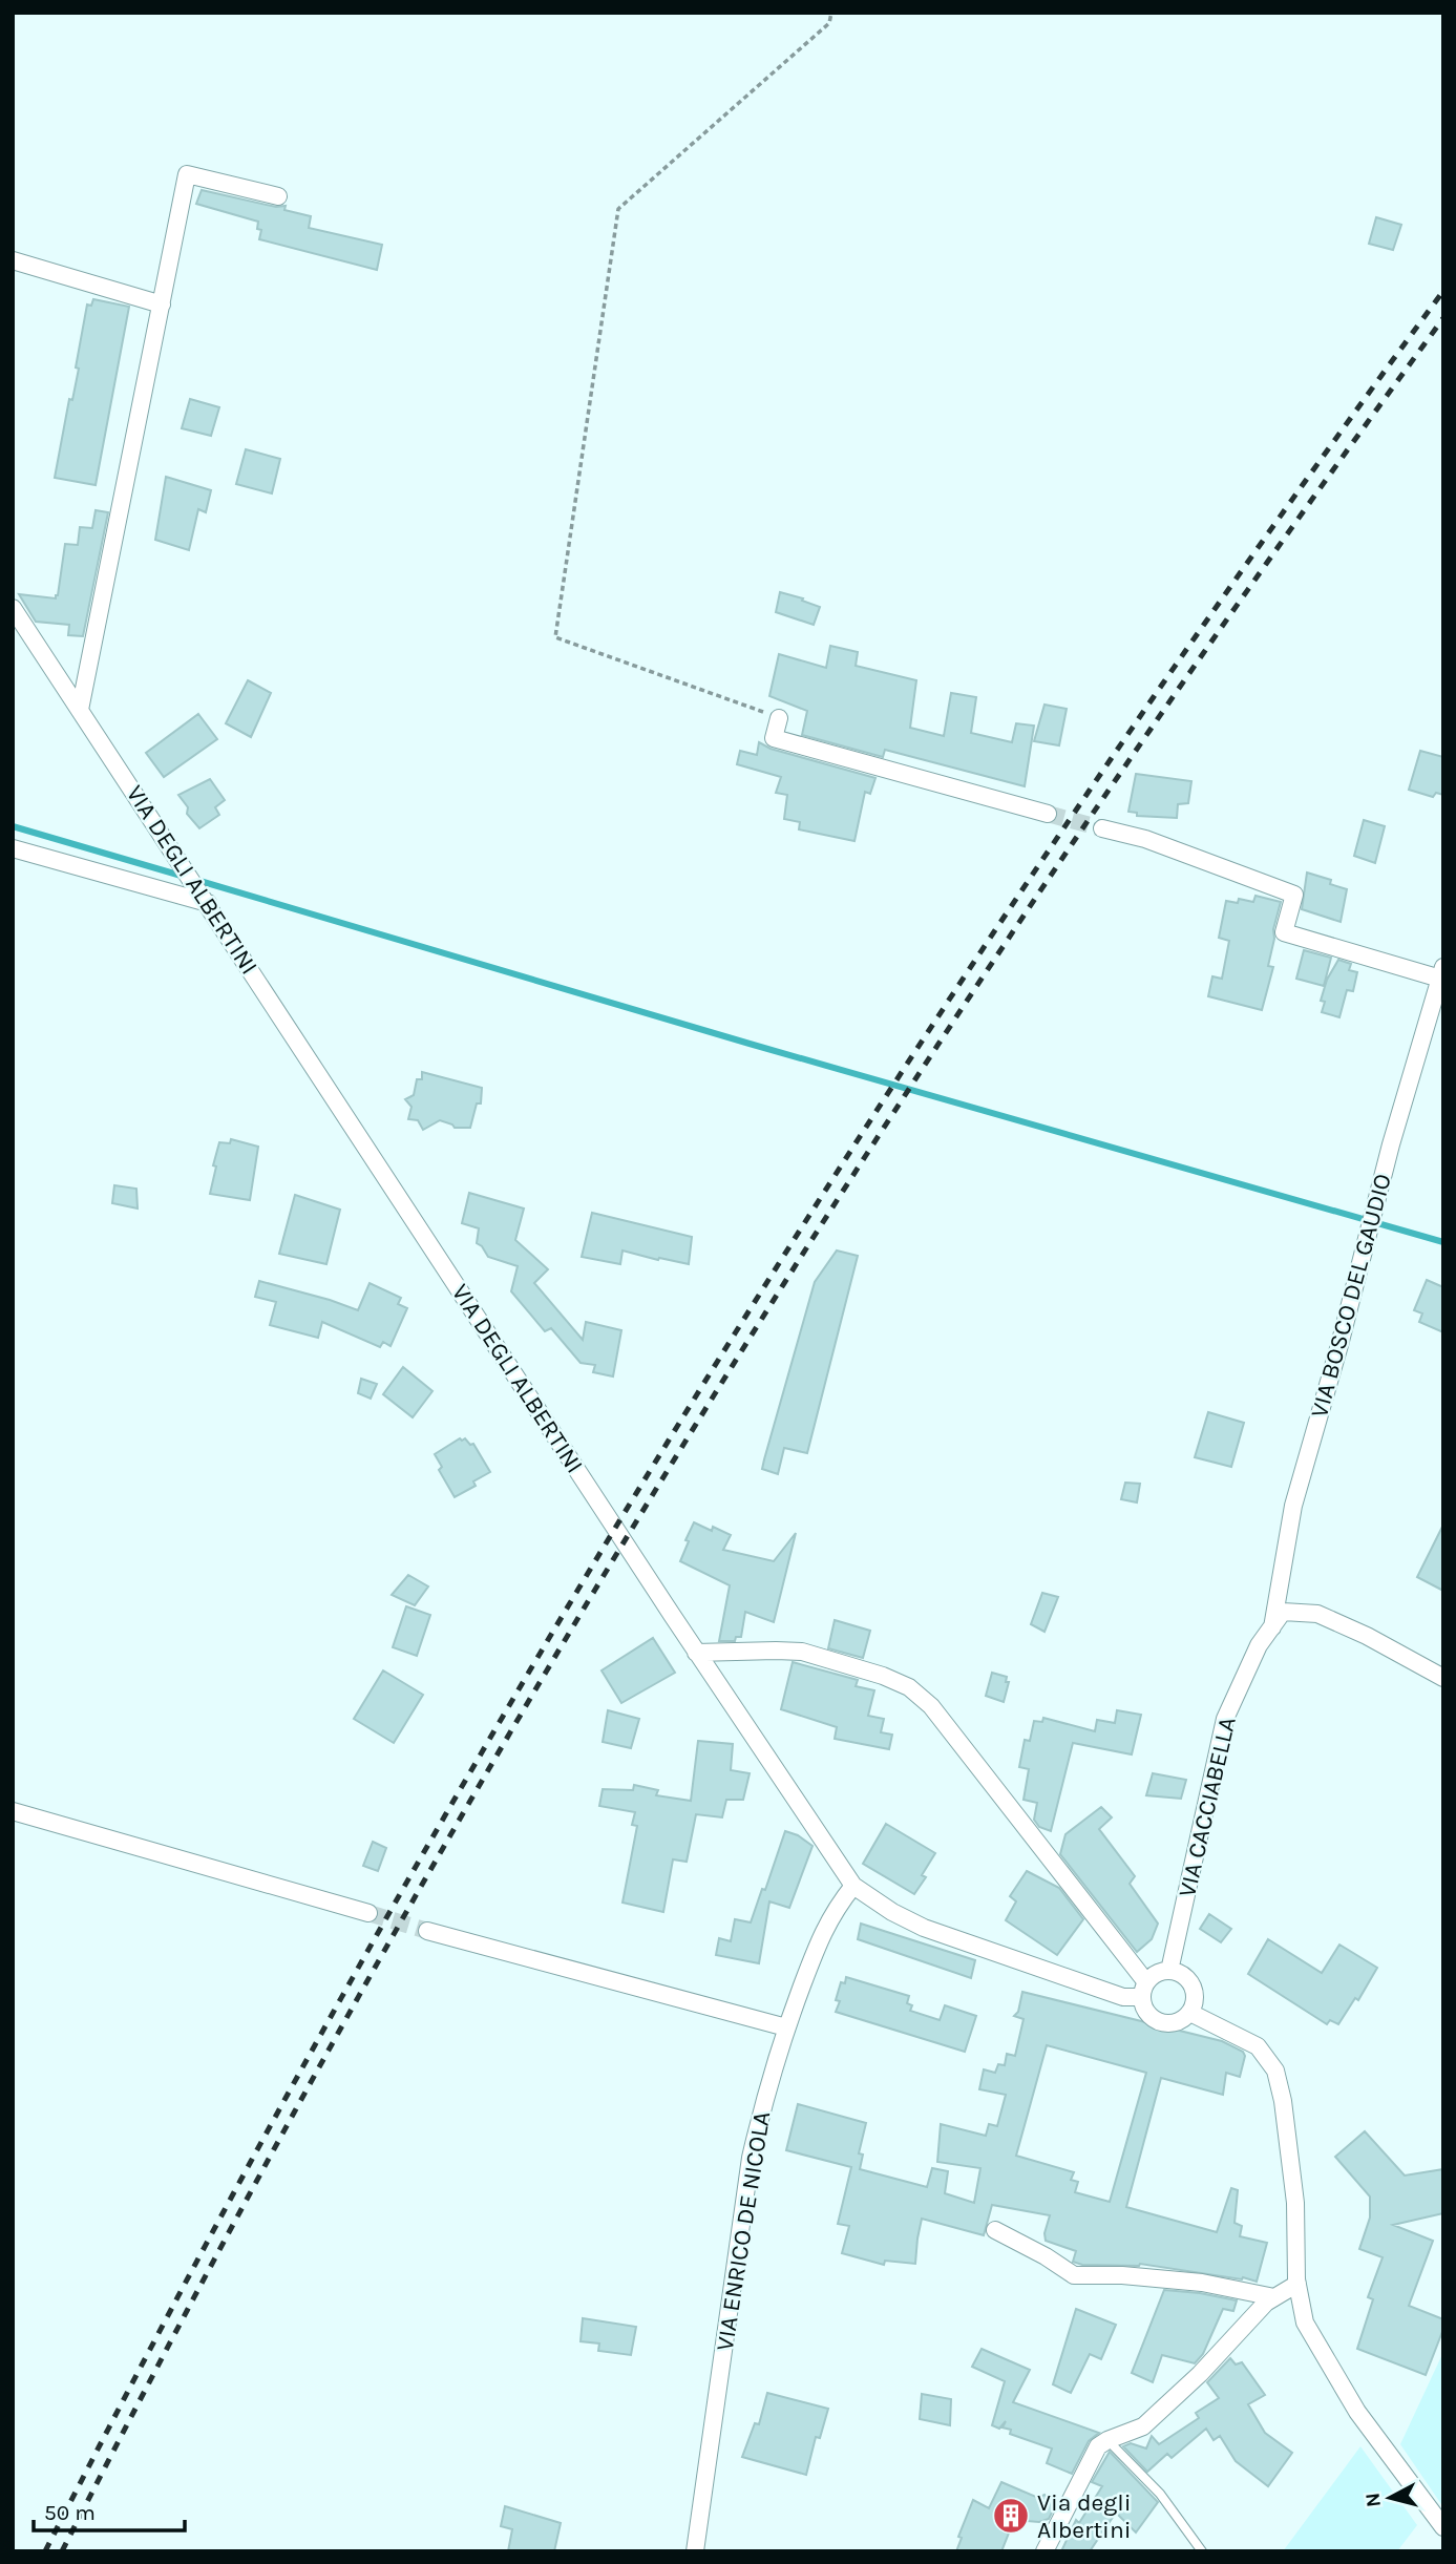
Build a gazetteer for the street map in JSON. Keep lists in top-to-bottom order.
{
  "streets": {
    "street": [
      "VIA DEGLI ALBERTINI",
      "VIA BOSCO DEL GAUDIO",
      "VIA CACCIABELLA",
      "VIA ENRICO DE NICOLA"
    ]
  },
  "crossings": [
    ["VIA DEGLI ALBERTINI", "VIA CACCIABELLA"],
    ["VIA DEGLI ALBERTINI", "VIA ENRICO DE NICOLA"],
    ["VIA BOSCO DEL GAUDIO", "VIA CACCIABELLA"]
  ],
  "places": {
    "building": ["Via degli Albertini"]
  },
  "scale_bar": "50 m",
  "north": "left"
}
